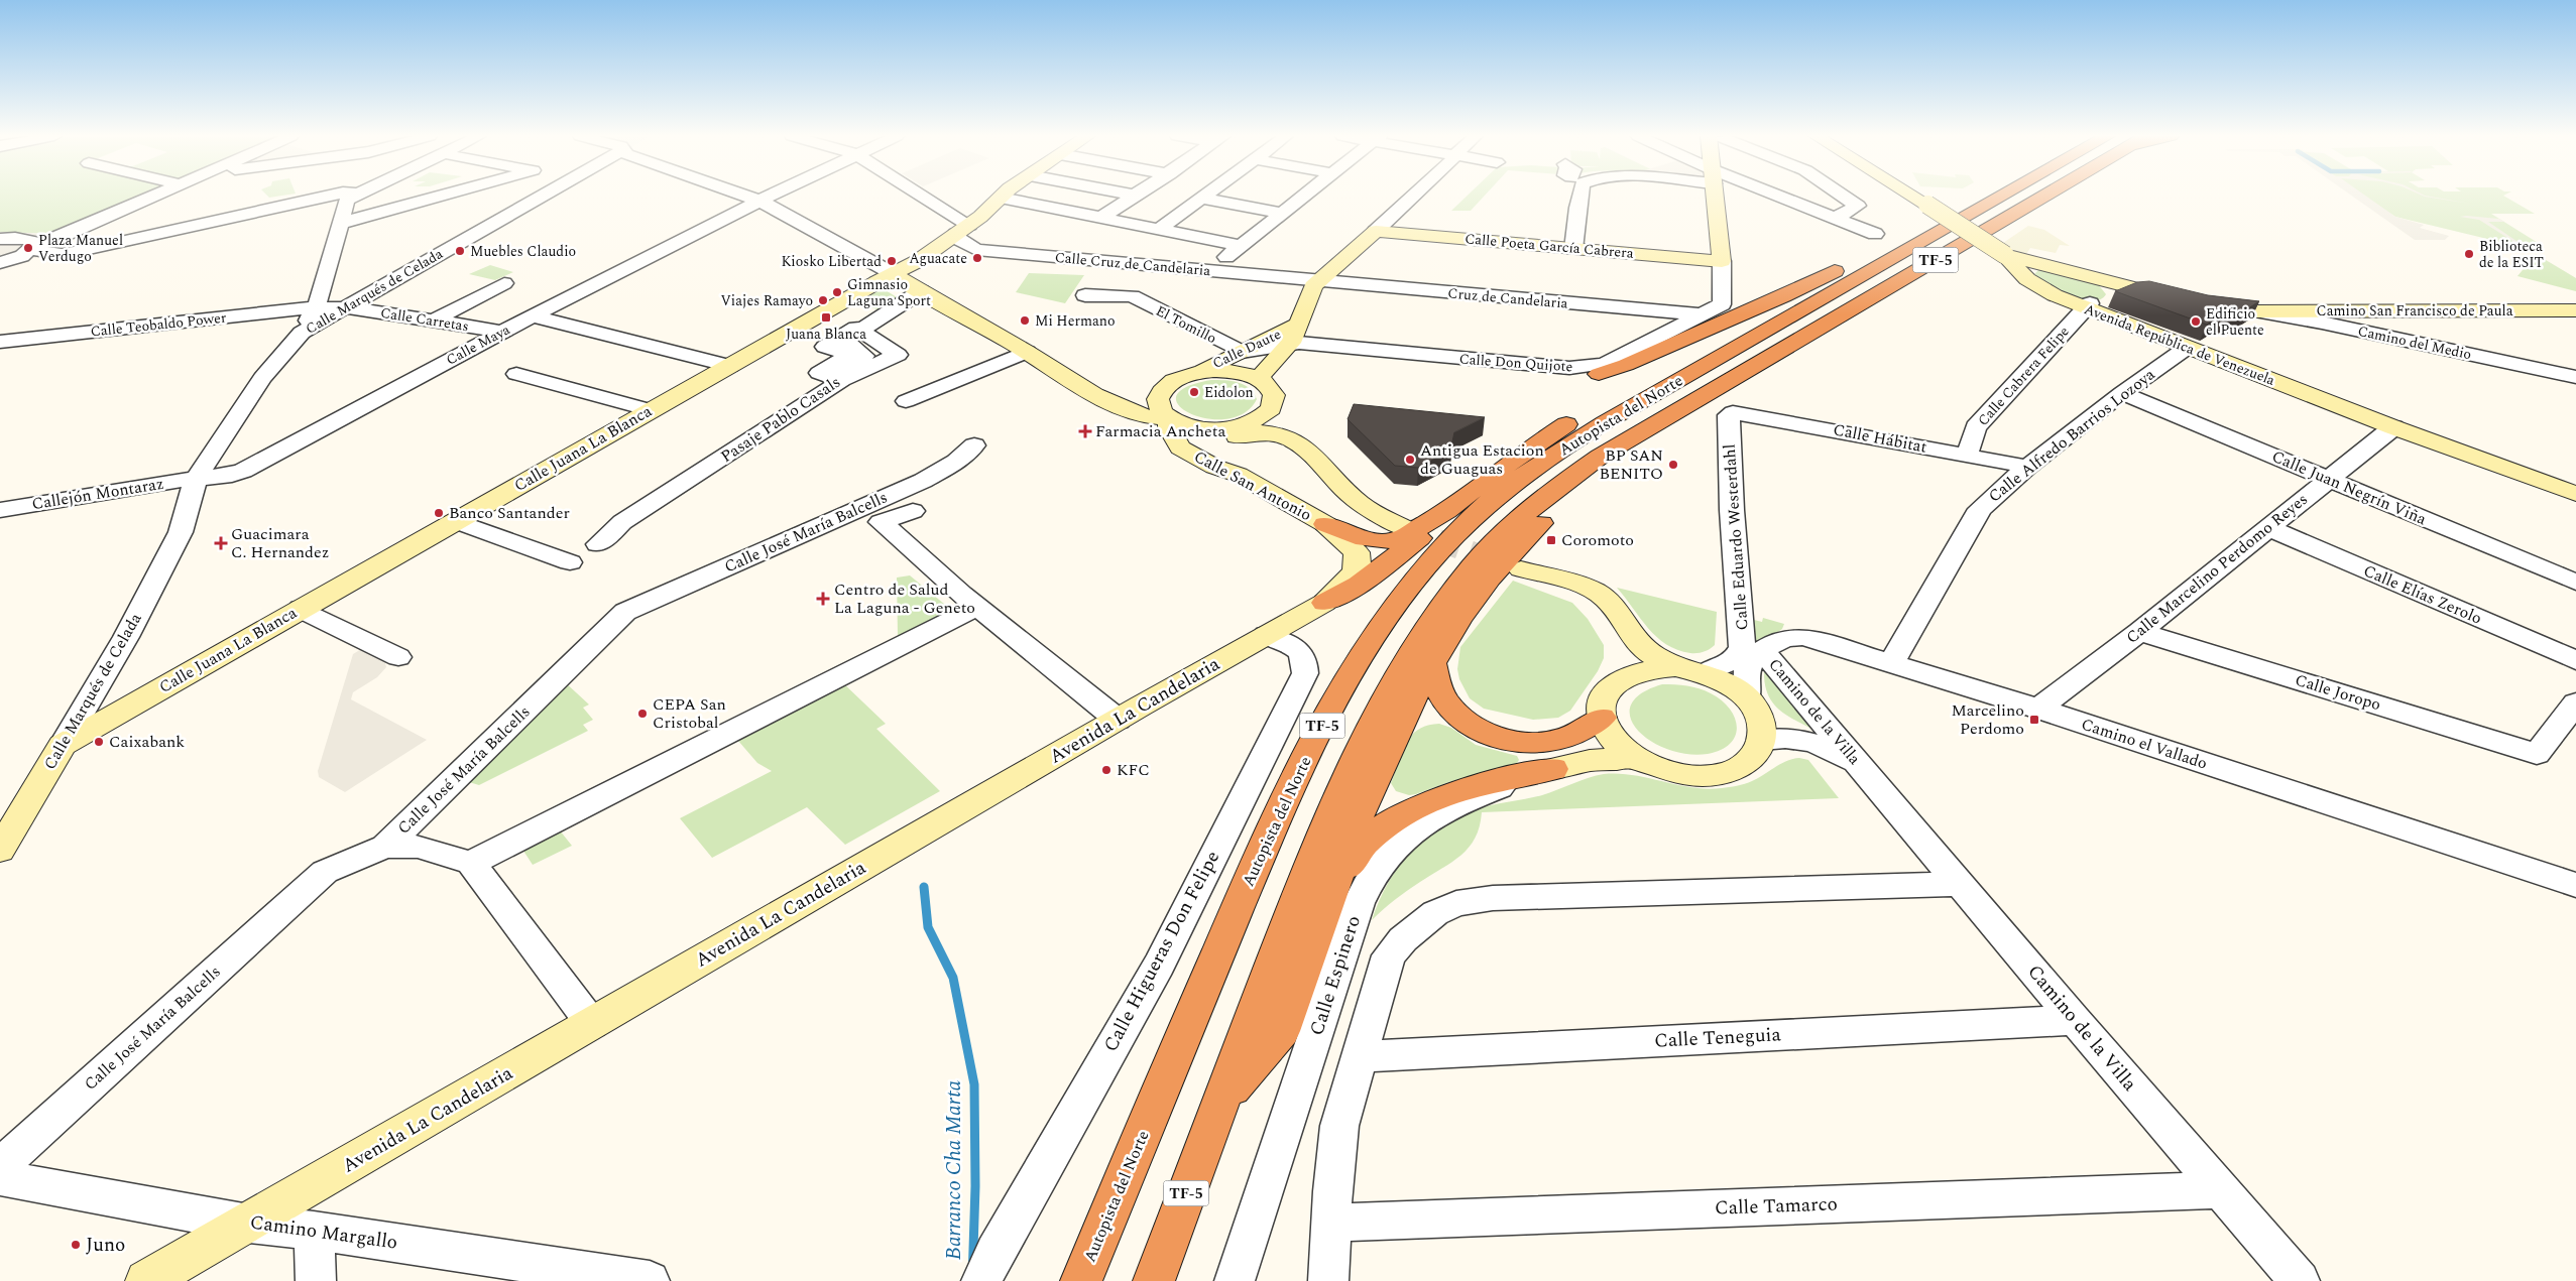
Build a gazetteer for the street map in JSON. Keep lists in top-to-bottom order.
{
  "streets": {
    "highway": ["TF-5", "Autopista del Norte"],
    "street": [
      "Calle Poeta García Cabrera",
      "Calle Cruz de Candelaria",
      "Calle Marqués de Celada",
      "Cruz de Candelaria",
      "Camino San Francisco de Paula",
      "Calle Carretas",
      "Calle Teobaldo Power",
      "El Tomillo",
      "Camino del Medio",
      "Calle Maya",
      "Avenida República de Venezuela",
      "Calle Daute",
      "Calle Don Quijote",
      "Calle Cabrera Felipe",
      "Pasaje Pablo Casals",
      "Calle Alfredo Barrios Lozoya",
      "Calle Hábitat",
      "Calle Juana La Blanca",
      "Calle San Antonio",
      "Calle Juan Negrín Viña",
      "Callejón Montaraz",
      "Calle José María Balcells",
      "Calle Eduardo Westerdahl",
      "Calle Marcelino Perdomo Reyes",
      "Calle Elías Zerolo",
      "Calle Joropo",
      "Avenida La Candelaria",
      "Camino de la Villa",
      "Camino el Vallado",
      "Calle Higueras Don Felipe",
      "Calle Espinero",
      "Calle Teneguia",
      "Calle Tamarco",
      "Camino Margallo"
    ]
  },
  "crossings": [
    ["Calle Poeta García Cabrera", "Calle Daute"],
    ["Calle Poeta García Cabrera", "Calle Don Quijote"],
    ["Calle Cruz de Candelaria", "Cruz de Candelaria"],
    ["Calle Cruz de Candelaria", "Calle Daute"],
    ["Calle Cruz de Candelaria", "Calle Juana La Blanca"],
    ["Calle Marqués de Celada", "Calle Carretas"],
    ["Calle Marqués de Celada", "Calle Maya"],
    ["Calle Marqués de Celada", "Calle Juana La Blanca"],
    ["Calle Marqués de Celada", "Callejón Montaraz"],
    ["Cruz de Candelaria", "Calle Daute"],
    ["Cruz de Candelaria", "Calle Don Quijote"],
    ["Camino San Francisco de Paula", "Camino del Medio"],
    ["Calle Carretas", "Calle Teobaldo Power"],
    ["Calle Carretas", "Calle Maya"],
    ["El Tomillo", "Calle Daute"],
    ["El Tomillo", "Calle Don Quijote"],
    ["Calle Maya", "Calle San Antonio"],
    ["Calle Maya", "Callejón Montaraz"],
    ["Avenida República de Venezuela", "Calle Cabrera Felipe"],
    ["Avenida República de Venezuela", "Calle Alfredo Barrios Lozoya"],
    ["Avenida República de Venezuela", "Calle Marcelino Perdomo Reyes"],
    ["Calle Daute", "Calle Don Quijote"],
    ["Calle Daute", "Calle San Antonio"],
    ["Calle Cabrera Felipe", "Calle Hábitat"],
    ["Pasaje Pablo Casals", "Calle San Antonio"],
    ["Calle Alfredo Barrios Lozoya", "Calle Hábitat"],
    ["Calle Alfredo Barrios Lozoya", "Calle Juan Negrín Viña"],
    ["Calle Alfredo Barrios Lozoya", "Camino el Vallado"],
    ["Calle Hábitat", "Calle Eduardo Westerdahl"],
    ["Calle Juana La Blanca", "Calle San Antonio"],
    ["Calle San Antonio", "Avenida La Candelaria"],
    ["Calle Juan Negrín Viña", "Calle Marcelino Perdomo Reyes"],
    ["Calle Eduardo Westerdahl", "Camino de la Villa"],
    ["Calle Eduardo Westerdahl", "Camino el Vallado"],
    ["Calle Marcelino Perdomo Reyes", "Calle Elías Zerolo"],
    ["Calle Marcelino Perdomo Reyes", "Calle Joropo"],
    ["Calle Marcelino Perdomo Reyes", "Camino el Vallado"],
    ["Avenida La Candelaria", "Calle Higueras Don Felipe"],
    ["Avenida La Candelaria", "Camino Margallo"],
    ["Camino de la Villa", "Camino el Vallado"],
    ["Camino de la Villa", "Calle Teneguia"],
    ["Camino de la Villa", "Calle Tamarco"]
  ],
  "water": ["Barranco Cha Marta"],
  "places": {
    "other": [
      "Plaza Manuel Verdugo",
      "Muebles Claudio",
      "Biblioteca de la ESIT",
      "Aguacate",
      "Kiosko Libertad",
      "Gimnasio Laguna Sport",
      "Viajes Ramayo",
      "Mi Hermano",
      "Edificio el Puente",
      "Eidolon",
      "Antigua Estacion de Guaguas",
      "BP SAN BENITO",
      "Banco Santander",
      "CEPA San Cristobal",
      "Caixabank",
      "KFC",
      "Juno"
    ],
    "transit": ["Juana Blanca", "Coromoto", "Marcelino Perdomo"],
    "health": ["Farmacia Ancheta", "Guacimara C. Hernandez", "Centro de Salud La Laguna - Geneto"]
  }
}
